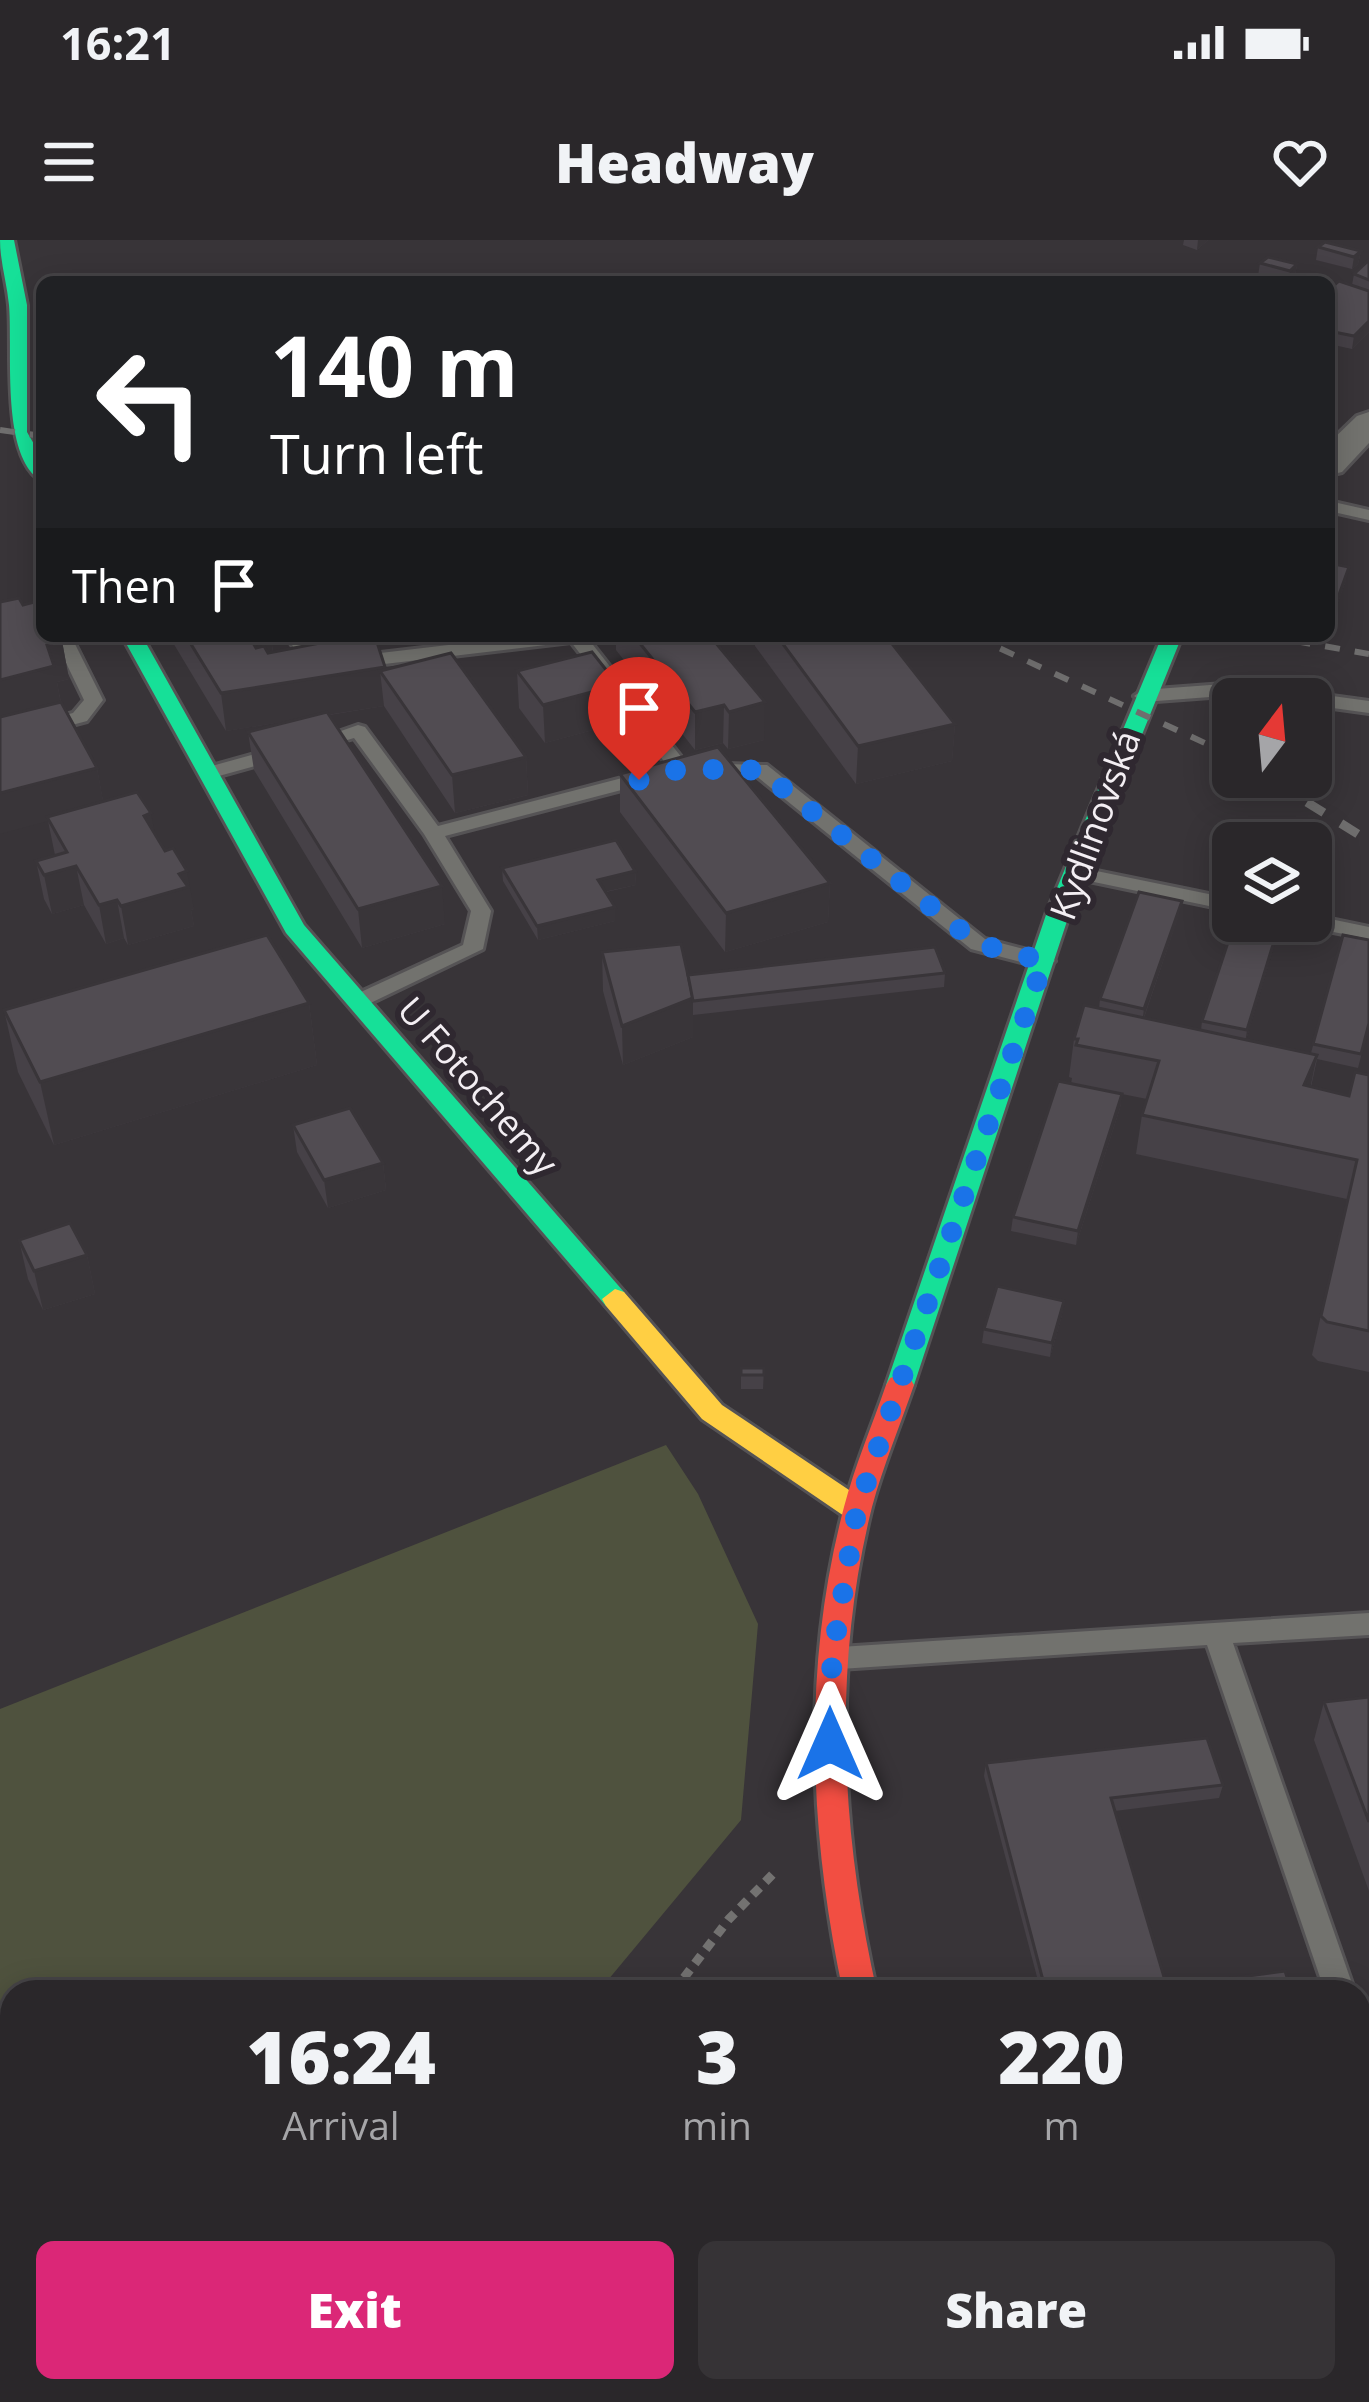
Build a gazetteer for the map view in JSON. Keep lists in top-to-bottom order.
{
  "streets": {
    "street": ["Kydlinovská", "U Fotochemy"]
  },
  "crossings": [
    ["Kydlinovská", "U Fotochemy"]
  ],
  "north": "top",
  "page": {
    "status": "16:21",
    "header": "Headway",
    "turn": ["140 m", "Turn left"],
    "then": "Then",
    "eta": [
      "16:24",
      "Arrival",
      "3",
      "min",
      "220",
      "m"
    ],
    "buttons": ["Exit", "Share"]
  }
}
